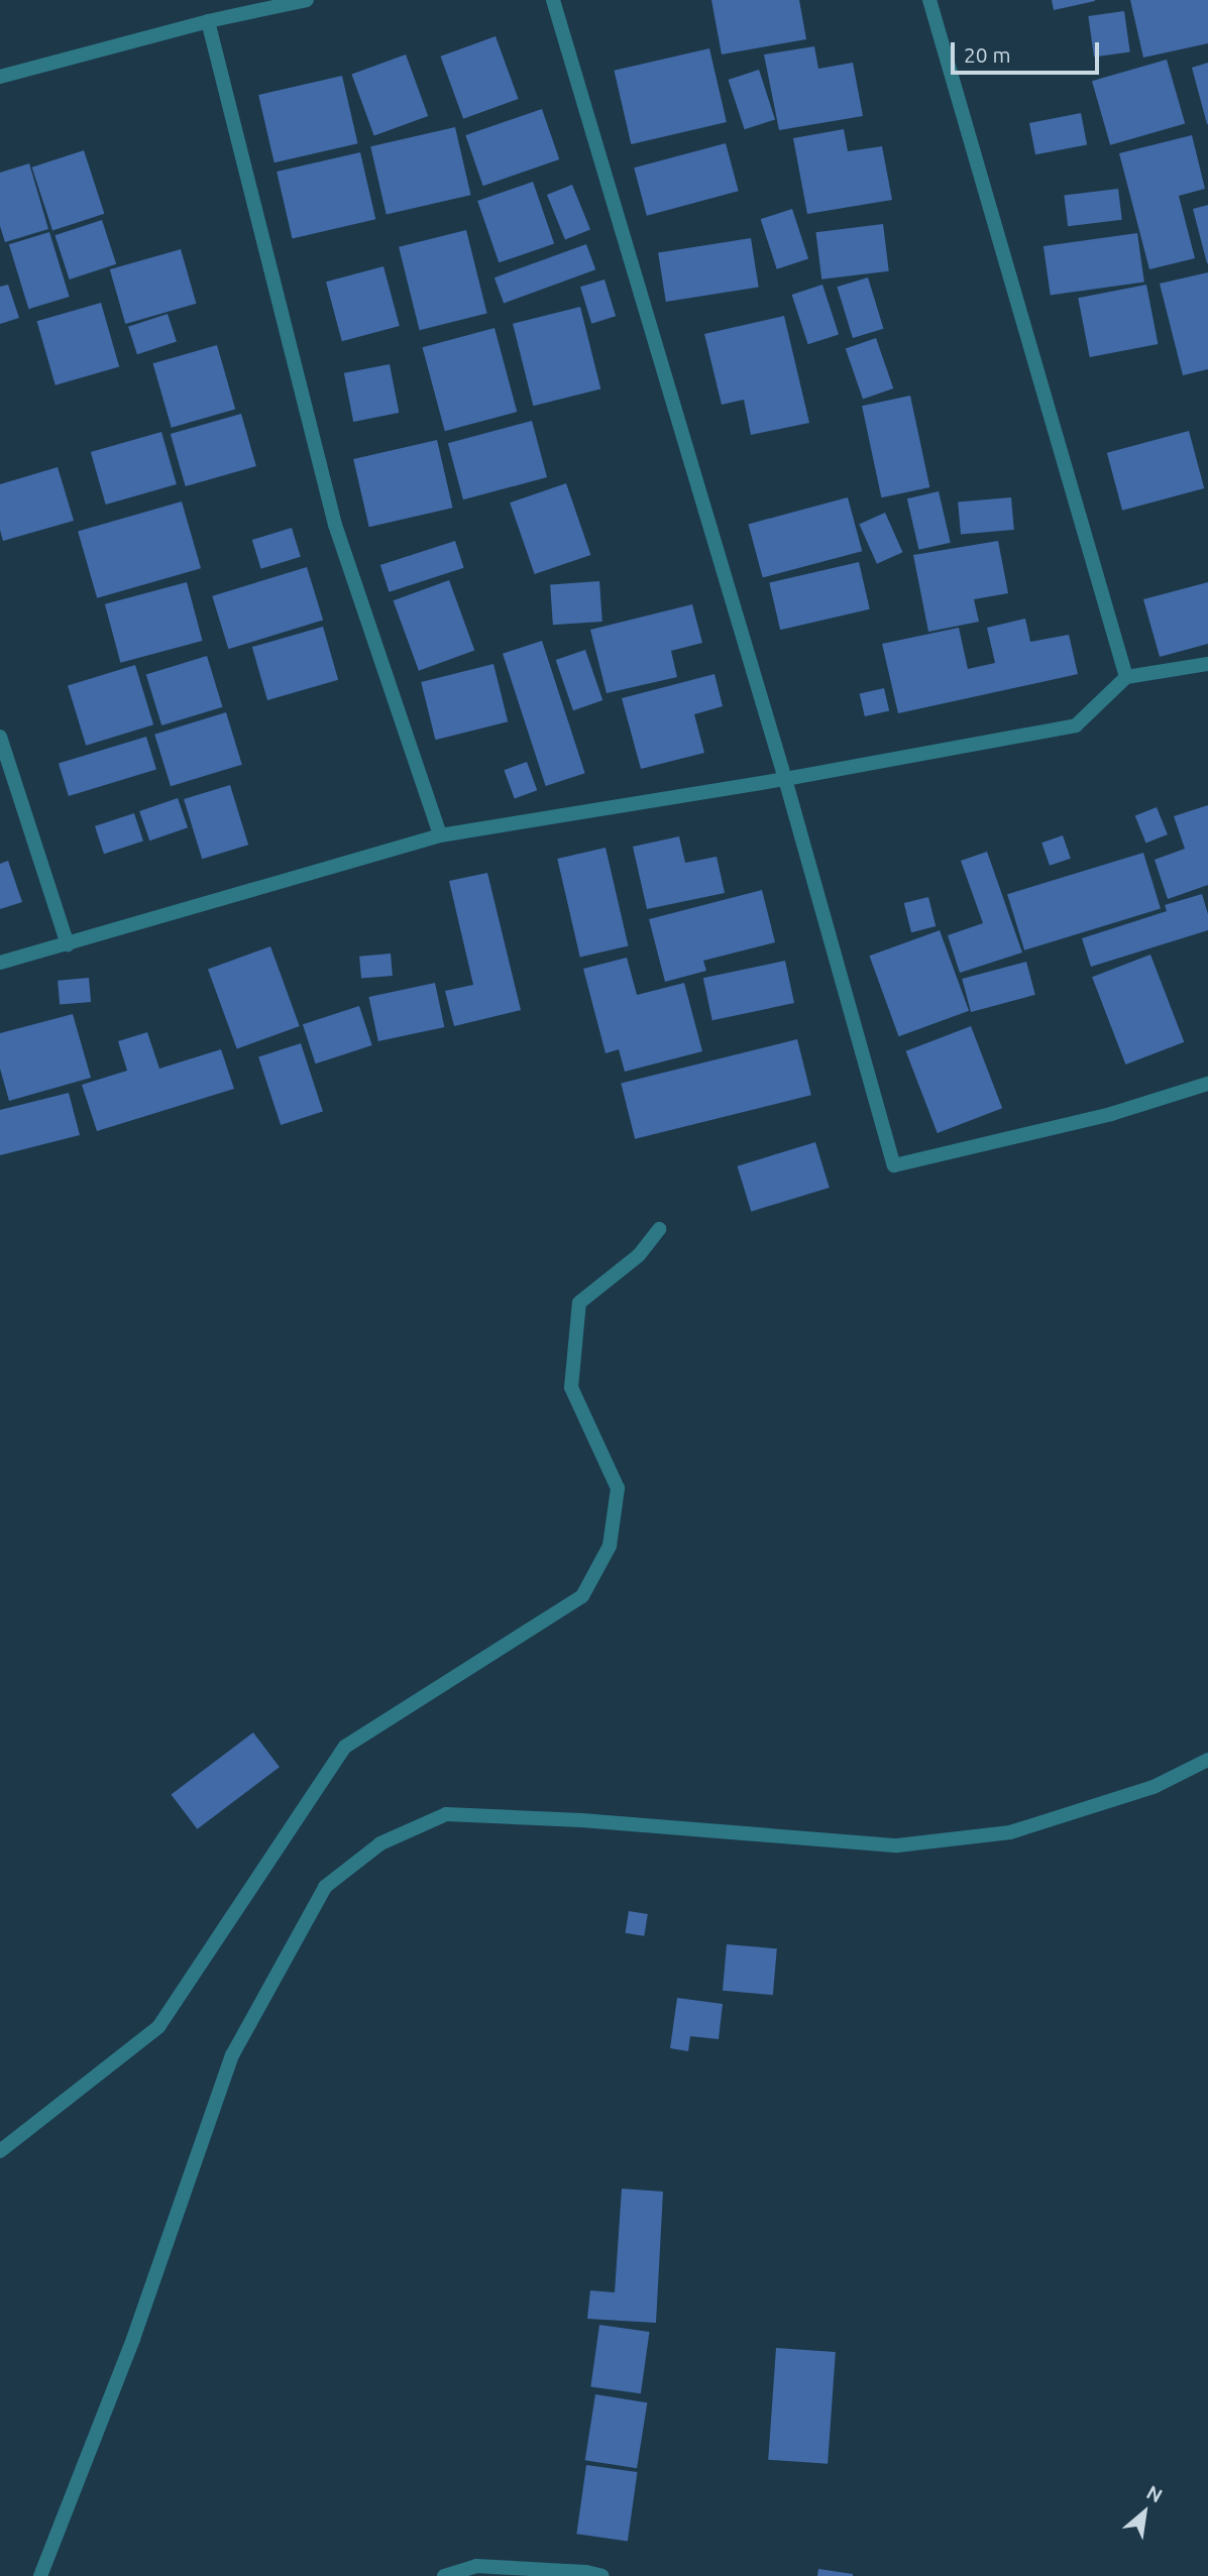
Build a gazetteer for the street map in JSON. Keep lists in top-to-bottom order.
{
  "scale_bar": "20 m",
  "north": "top right"
}
